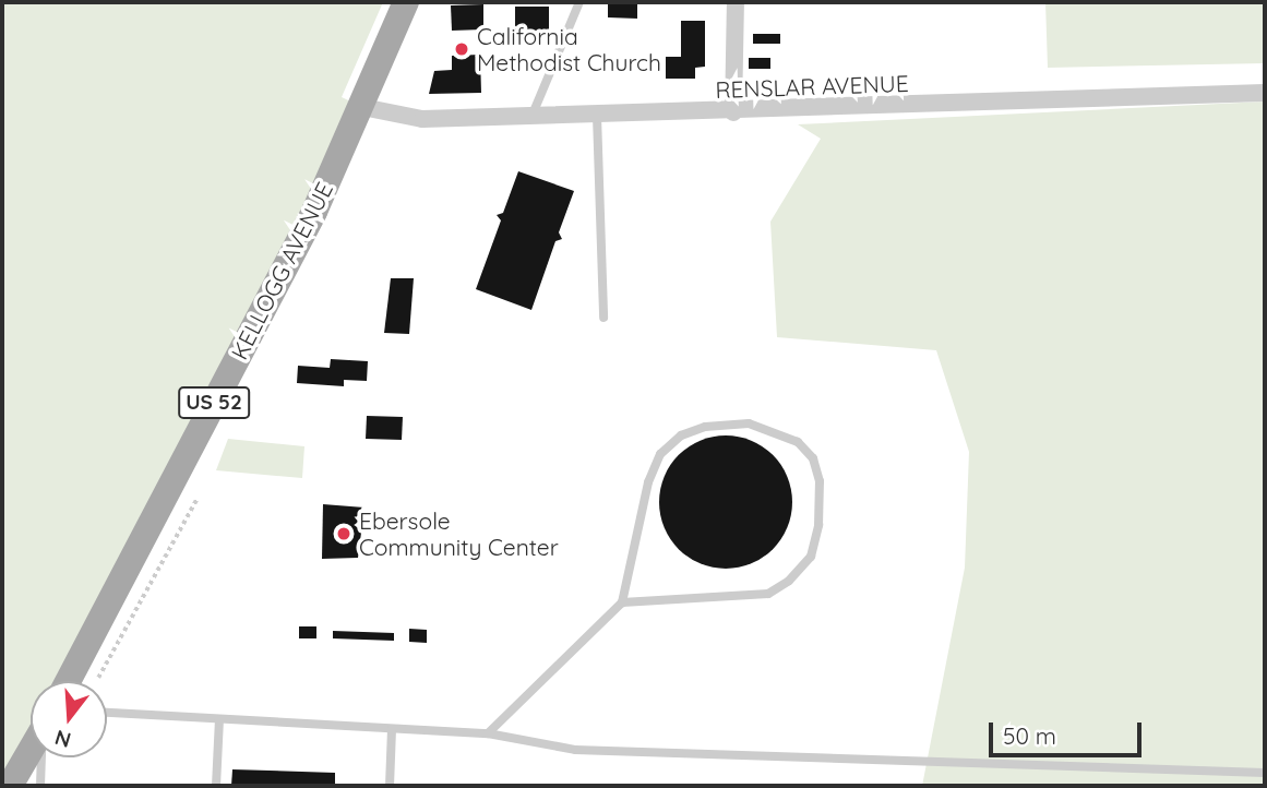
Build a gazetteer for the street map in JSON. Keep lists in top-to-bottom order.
{
  "streets": {
    "main road": ["KELLOGG AVENUE", "US 52"],
    "street": ["RENSLAR AVENUE"]
  },
  "crossings": [
    ["RENSLAR AVENUE", "KELLOGG AVENUE"]
  ],
  "places": ["California Methodist Church", "Ebersole Community Center"],
  "scale_bar": "50 m",
  "north": "bottom"
}
